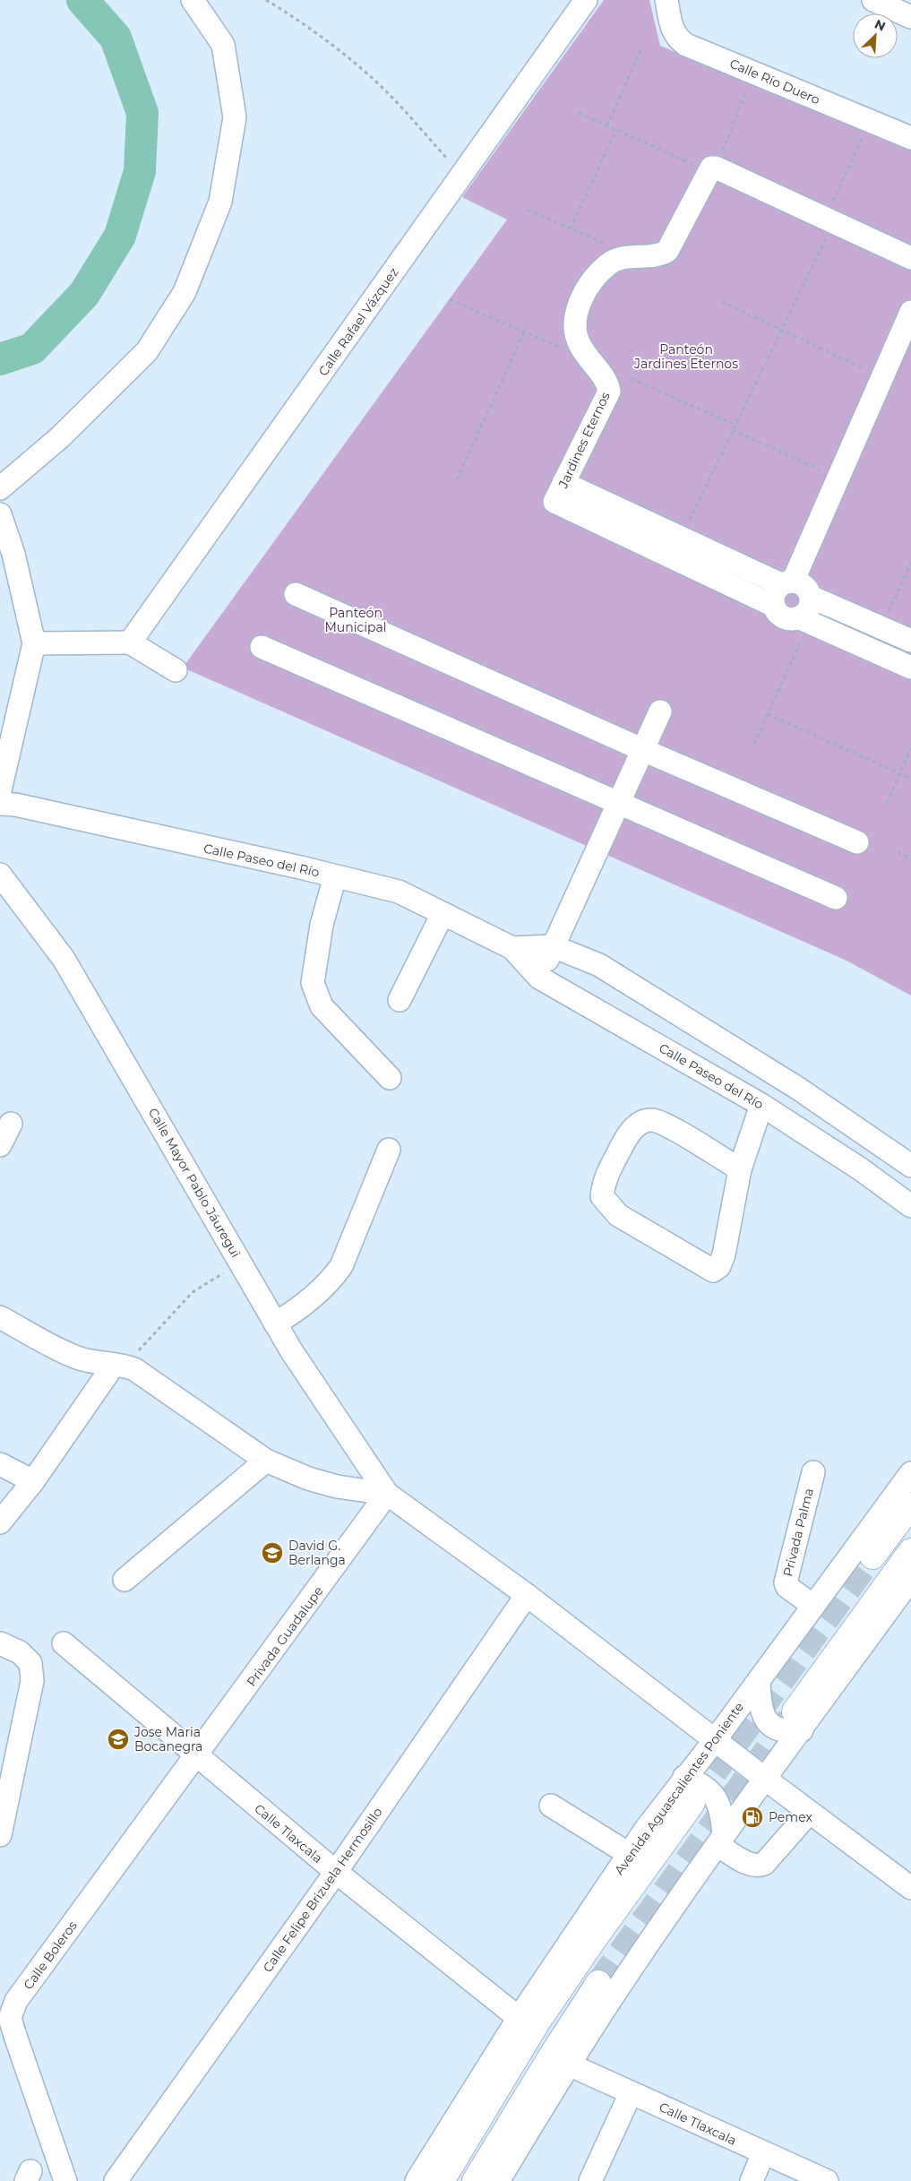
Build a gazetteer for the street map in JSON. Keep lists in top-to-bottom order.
{
  "streets": {
    "main road": ["Avenida Aguascalientes Poniente"],
    "street": [
      "Calle Río Duero",
      "Calle Rafael Vázquez",
      "Jardines Eternos",
      "Calle Paseo del Río",
      "Calle Mayor Pablo Jáuregui",
      "Privada Palma",
      "Privada Guadalupe",
      "Calle Tlaxcala",
      "Calle Felipe Brizuela Hermosillo",
      "Calle Boleros"
    ]
  },
  "crossings": [
    ["Calle Mayor Pablo Jáuregui", "Privada Guadalupe"],
    ["Privada Palma", "Avenida Aguascalientes Poniente"],
    ["Privada Guadalupe", "Calle Tlaxcala"],
    ["Privada Guadalupe", "Calle Boleros"],
    ["Avenida Aguascalientes Poniente", "Calle Tlaxcala"],
    ["Calle Tlaxcala", "Calle Felipe Brizuela Hermosillo"],
    ["Calle Tlaxcala", "Calle Boleros"]
  ],
  "parks": ["Panteón Jardines Eternos", "Panteón Municipal"],
  "places": {
    "school or university": ["David G. Berlanga", "Jose Maria Bocanegra"],
    "fuel station": ["Pemex"]
  },
  "north": "top right"
}
